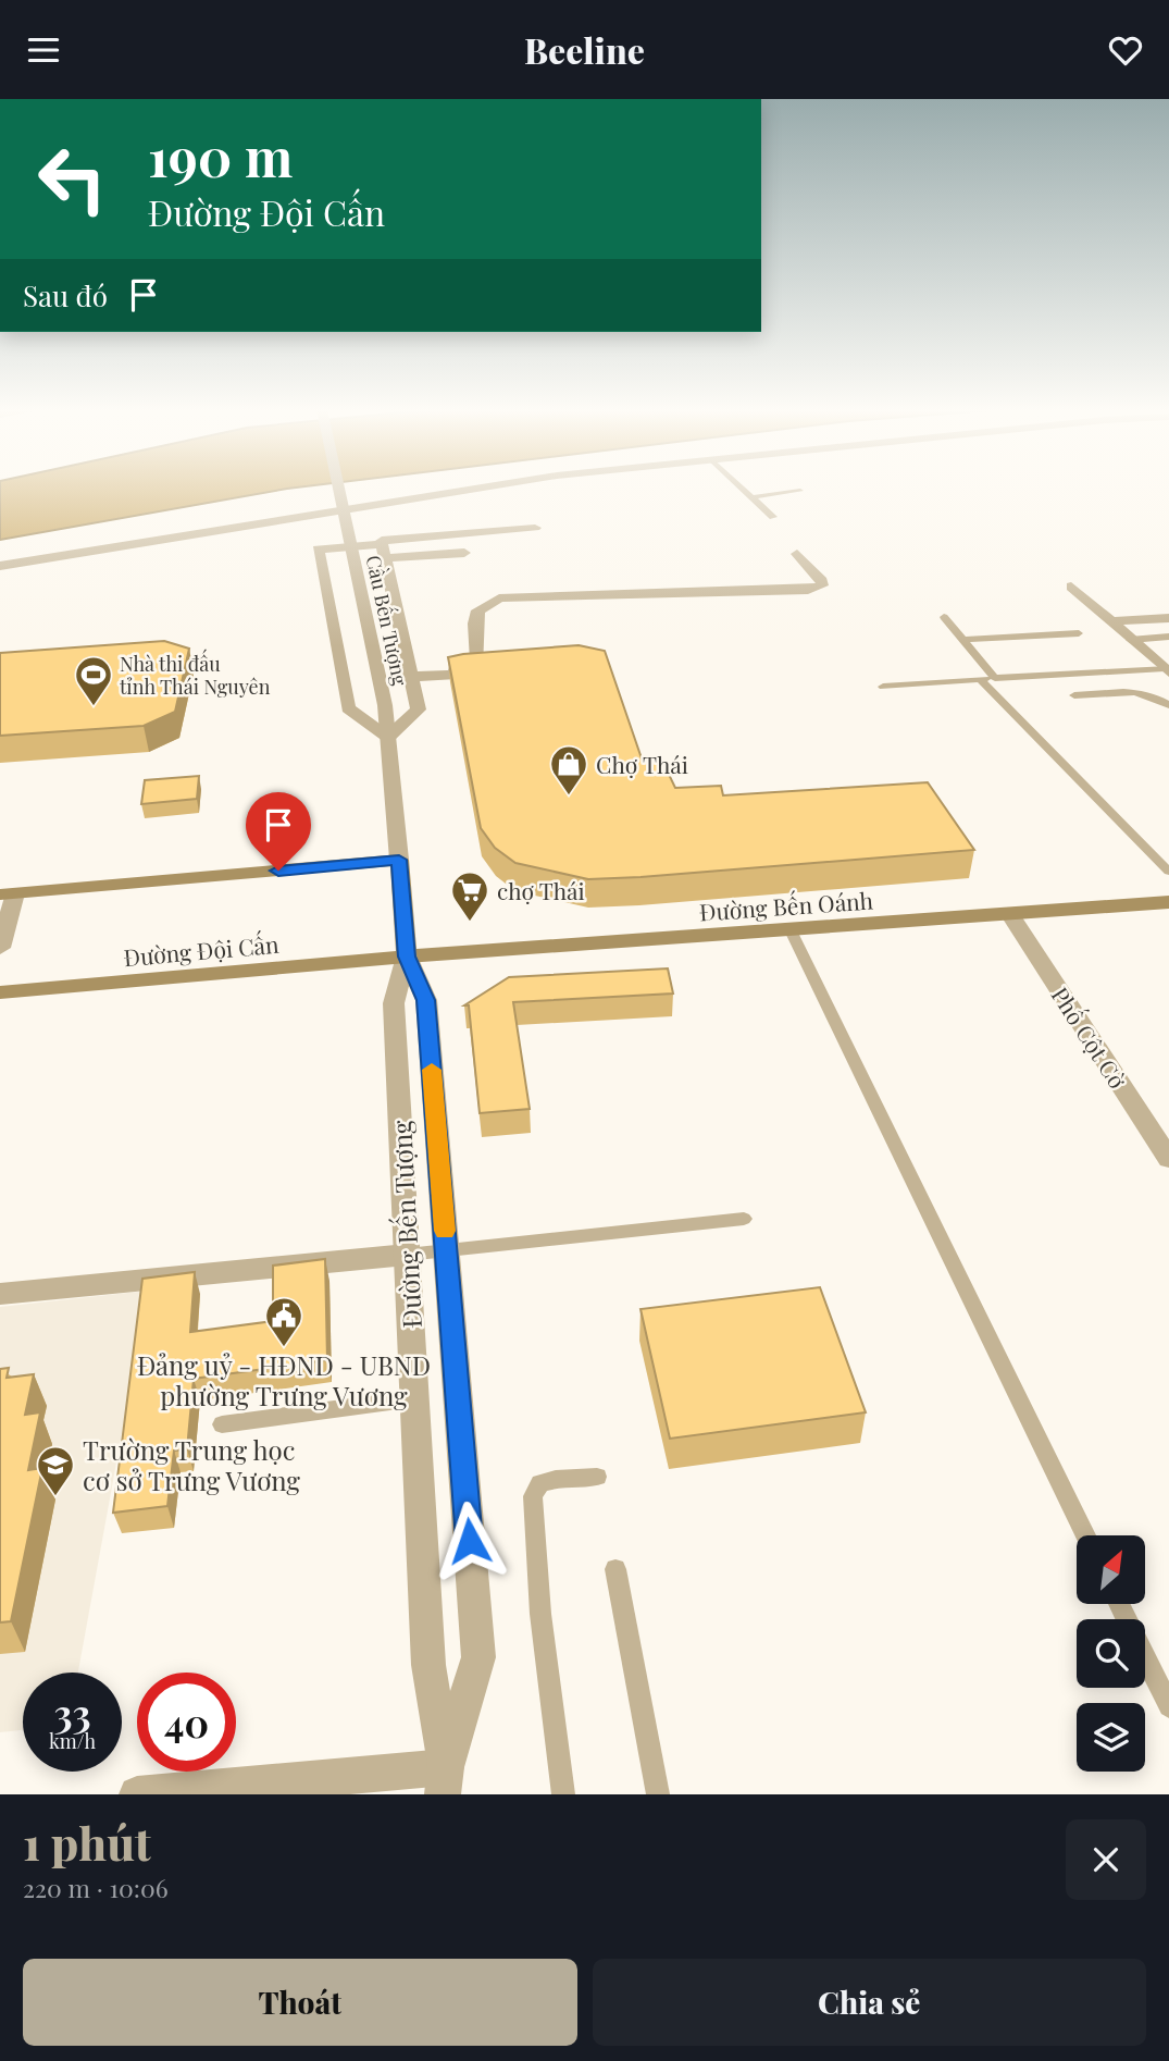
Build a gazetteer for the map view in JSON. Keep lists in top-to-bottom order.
{
  "streets": {
    "main road": ["Đường Bến Oánh", "Đường Đội Cấn", "Đường Bến Tượng"],
    "street": ["Cầu Bến Tượng", "Phố Cột Cờ"]
  },
  "crossings": [
    ["Cầu Bến Tượng", "Đường Bến Tượng"],
    ["Đường Bến Oánh", "Đường Đội Cấn"],
    ["Đường Bến Oánh", "Phố Cột Cờ"],
    ["Đường Bến Oánh", "Đường Bến Tượng"],
    ["Đường Đội Cấn", "Đường Bến Tượng"]
  ],
  "places": {
    "sports": ["Nhà thi đấu tỉnh Thái Nguyên"],
    "shop": ["Chợ Thái"],
    "supermarket": ["chợ Thái"],
    "public building": ["Đảng uỷ - HĐND - UBND phường Trưng Vương"],
    "school or university": ["Trường Trung học cơ sở Trưng Vương"]
  },
  "north": "top right",
  "page": {
    "header": "Beeline",
    "turn": ["190 m", "Đường Đội Cấn"],
    "then": "Sau đó",
    "speed": "33 km/h",
    "limit": "40",
    "heading": ["1 phút", "220 m · 10:06"],
    "buttons": ["Thoát", "Chia sẻ"]
  }
}
